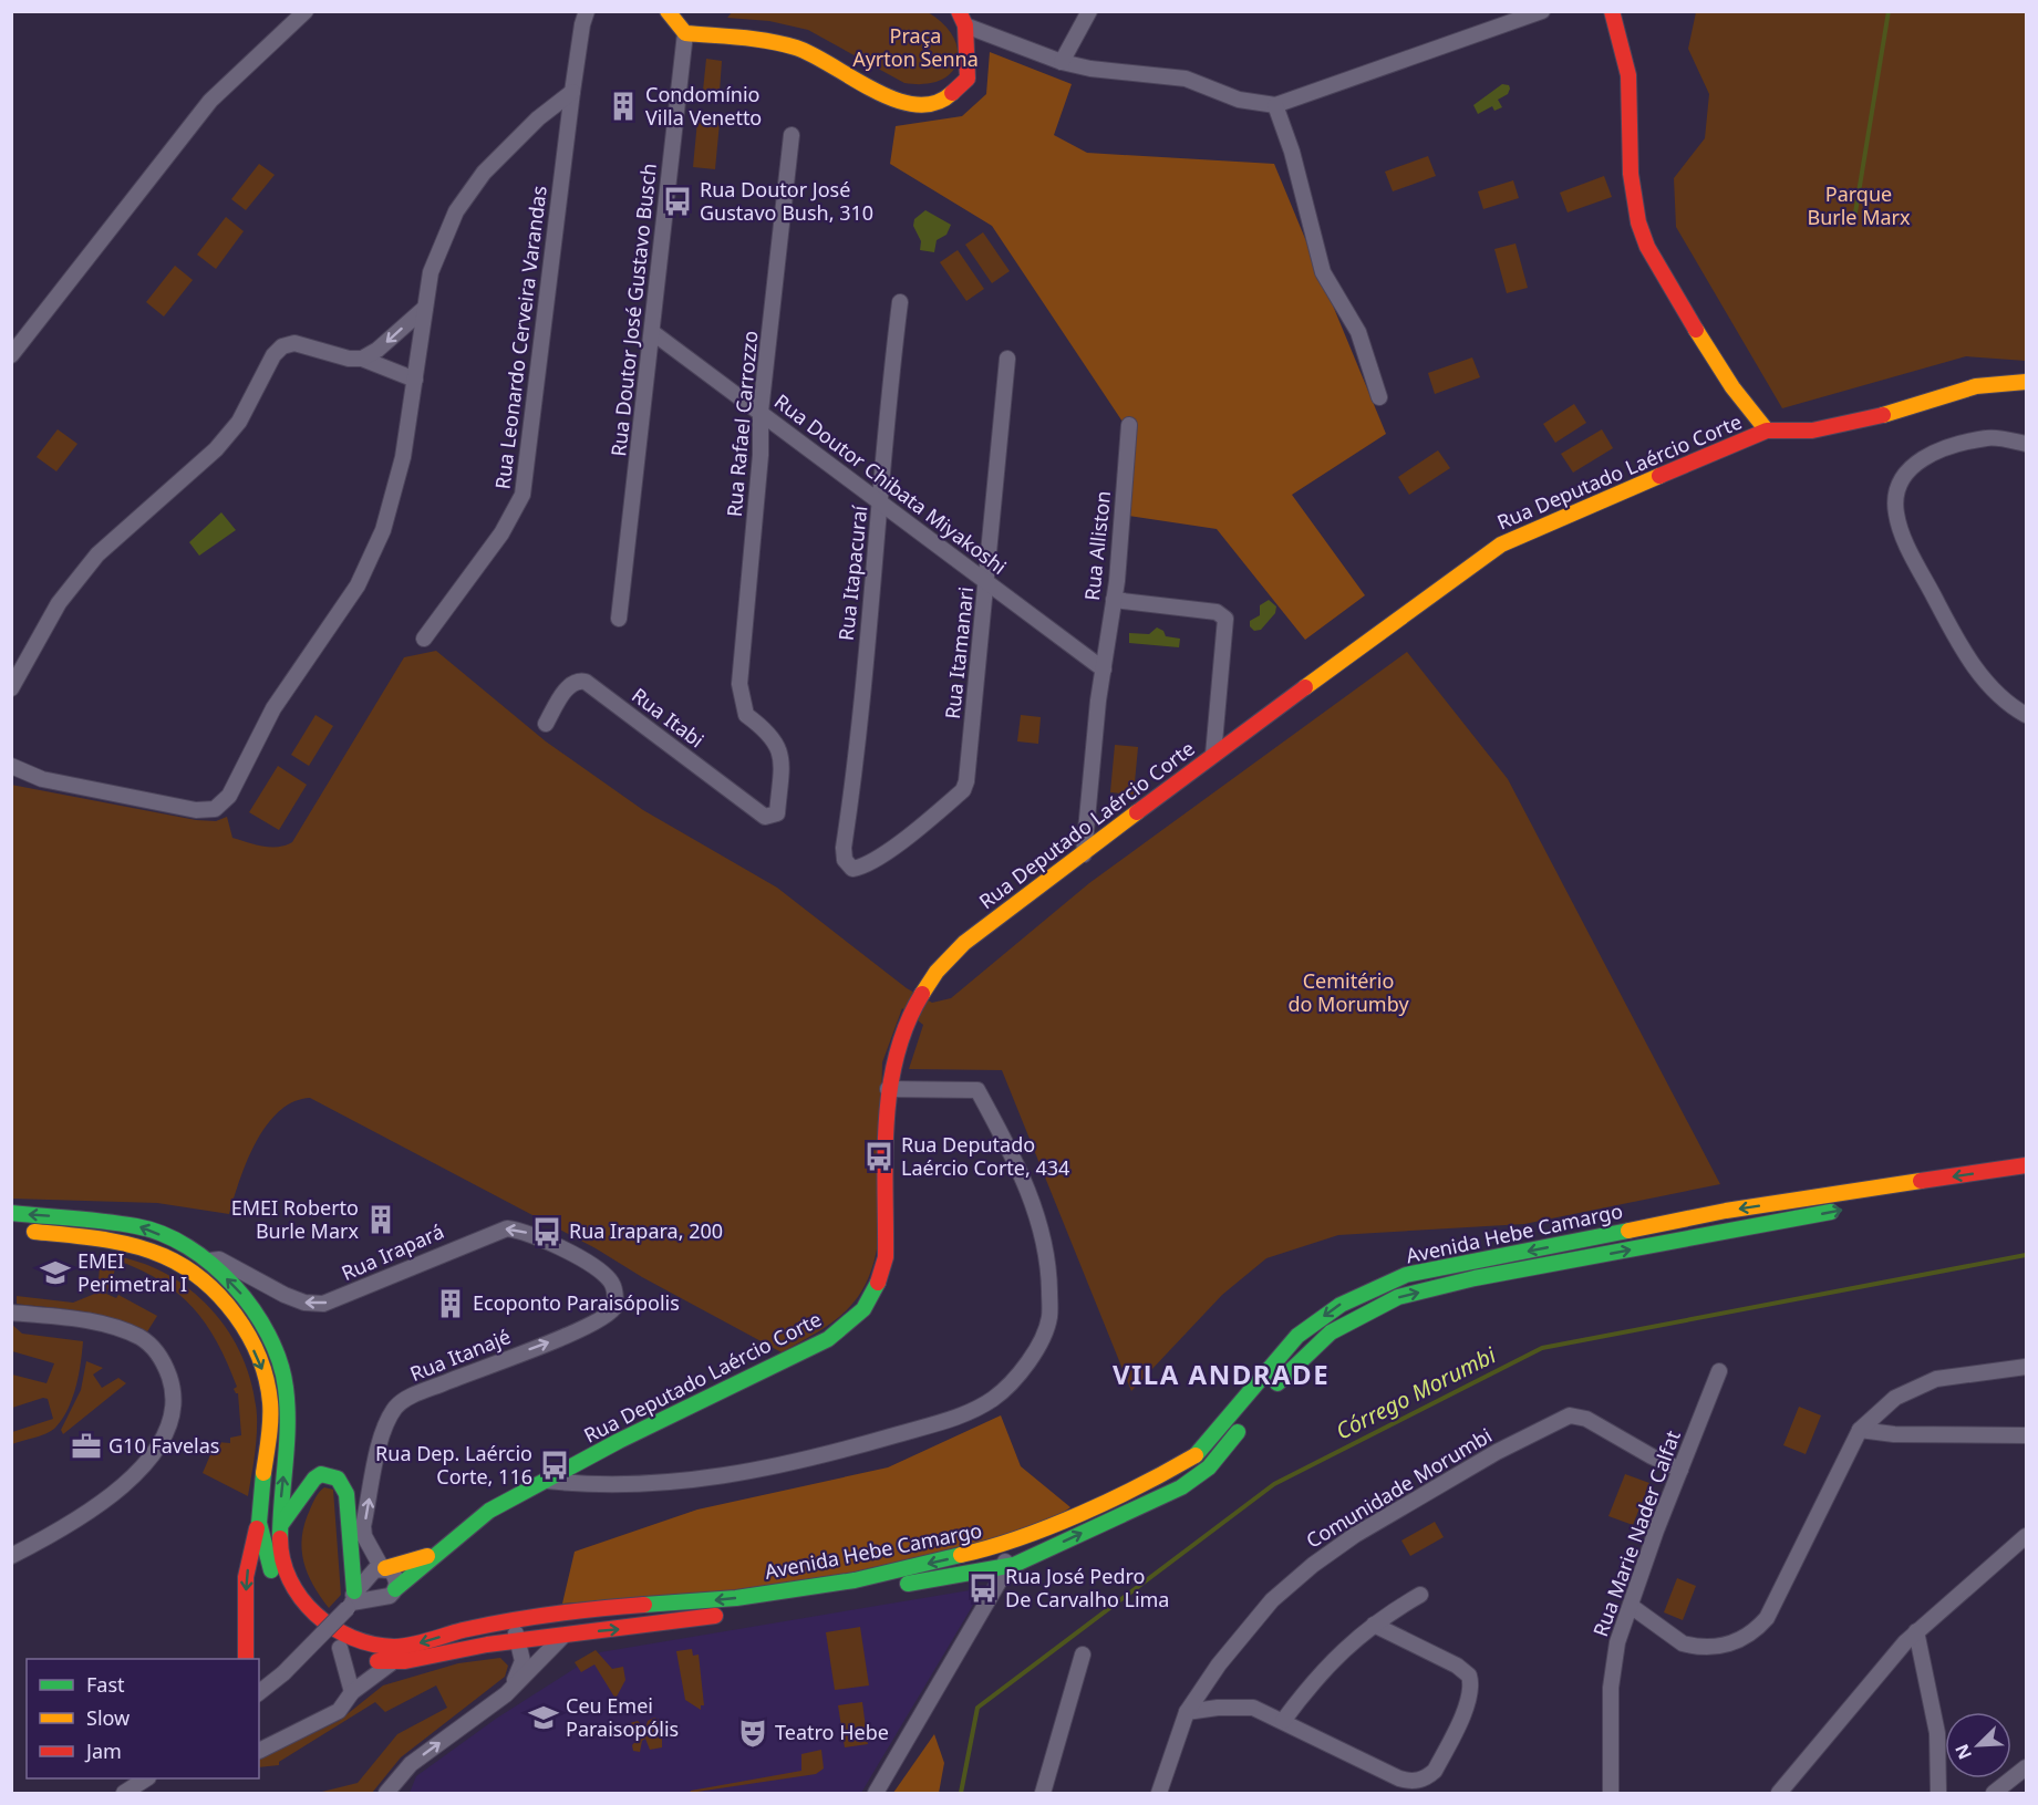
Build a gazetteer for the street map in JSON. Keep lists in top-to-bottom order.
{
  "streets": {
    "main road": ["Rua Deputado Laércio Corte", "Avenida Hebe Camargo"],
    "street": [
      "Rua Doutor José Gustavo Busch",
      "Rua Leonardo Cerveira Varandas",
      "Rua Rafael Carrozzo",
      "Rua Doutor Chibata Miyakoshi",
      "Rua Alliston",
      "Rua Itapacuraí",
      "Rua Itamanari",
      "Rua Itabi",
      "Rua Irapará",
      "Rua Itanajé",
      "Comunidade Morumbi",
      "Rua Marie Nader Calfat"
    ]
  },
  "crossings": [
    ["Rua Doutor José Gustavo Busch", "Rua Doutor Chibata Miyakoshi"],
    ["Rua Rafael Carrozzo", "Rua Doutor Chibata Miyakoshi"],
    ["Rua Rafael Carrozzo", "Rua Itabi"],
    ["Rua Deputado Laércio Corte", "Rua Alliston"],
    ["Rua Deputado Laércio Corte", "Rua Itanajé"],
    ["Rua Doutor Chibata Miyakoshi", "Rua Alliston"],
    ["Rua Doutor Chibata Miyakoshi", "Rua Itapacuraí"],
    ["Rua Doutor Chibata Miyakoshi", "Rua Itamanari"],
    ["Rua Itapacuraí", "Rua Itamanari"],
    ["Avenida Hebe Camargo", "Rua Irapará"],
    ["Rua Irapará", "Rua Itanajé"],
    ["Comunidade Morumbi", "Rua Marie Nader Calfat"]
  ],
  "one_way": ["Rua Irapará"],
  "districts": ["VILA ANDRADE"],
  "water": ["Córrego Morumbi"],
  "parks": ["Praça Ayrton Senna", "Parque Burle Marx", "Cemitério do Morumby"],
  "places": {
    "building": ["Condomínio Villa Venetto", "EMEI Roberto Burle Marx", "Ecoponto Paraisópolis"],
    "bus stop": [
      "Rua Doutor José Gustavo Bush, 310",
      "Rua Deputado Laércio Corte, 434",
      "Rua Irapara, 200",
      "Rua Dep. Laércio Corte, 116",
      "Rua José Pedro De Carvalho Lima"
    ],
    "school or university": ["EMEI Perimetral I", "Ceu Emei Paraisopólis"],
    "office": ["G10 Favelas"],
    "theatre": ["Teatro Hebe"]
  },
  "legend": ["Fast", "Slow", "Jam"],
  "north": "bottom left"
}
